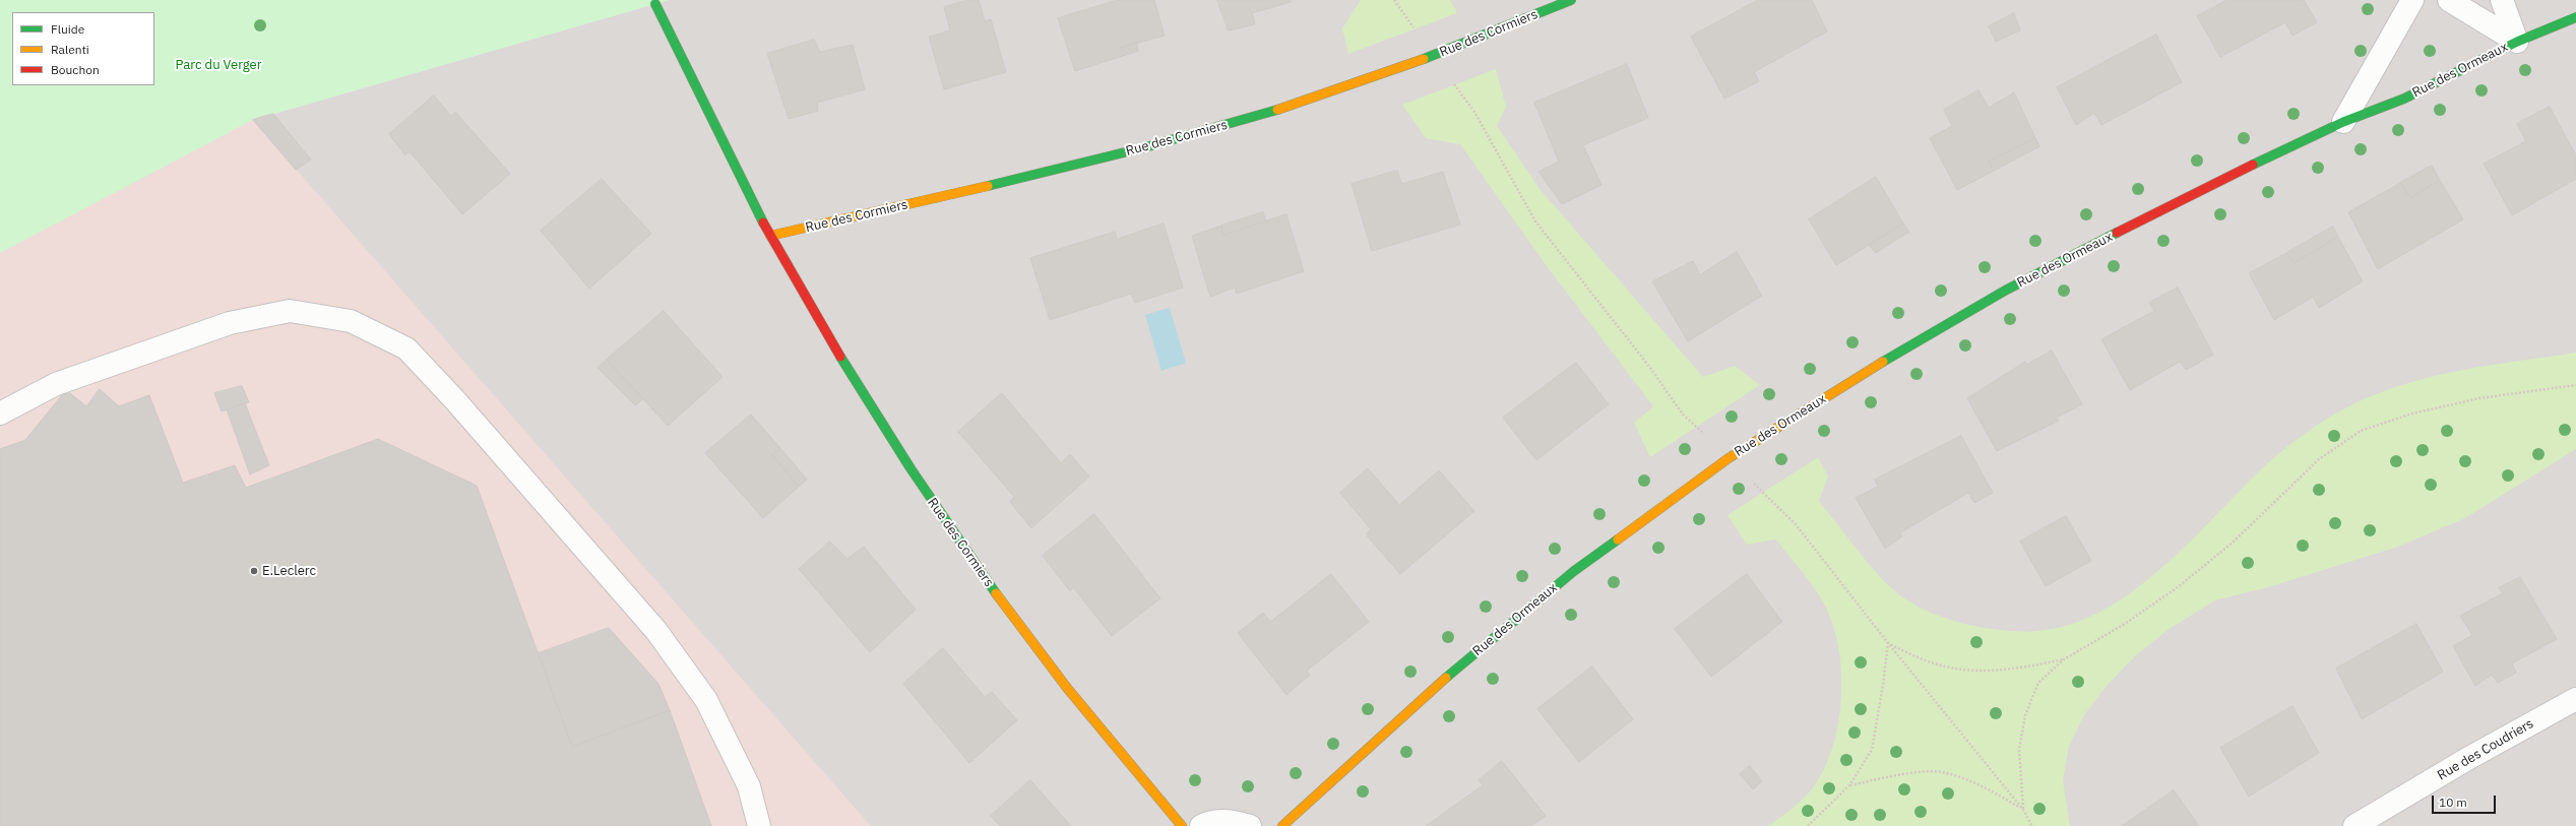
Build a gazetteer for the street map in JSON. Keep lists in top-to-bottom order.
{
  "streets": {
    "street": ["Rue des Cormiers", "Rue des Ormeaux", "Rue des Coudriers"]
  },
  "parks": ["Parc du Verger"],
  "places": ["E.Leclerc"],
  "legend": ["Fluide", "Ralenti", "Bouchon"],
  "scale_bar": "10 m"
}
